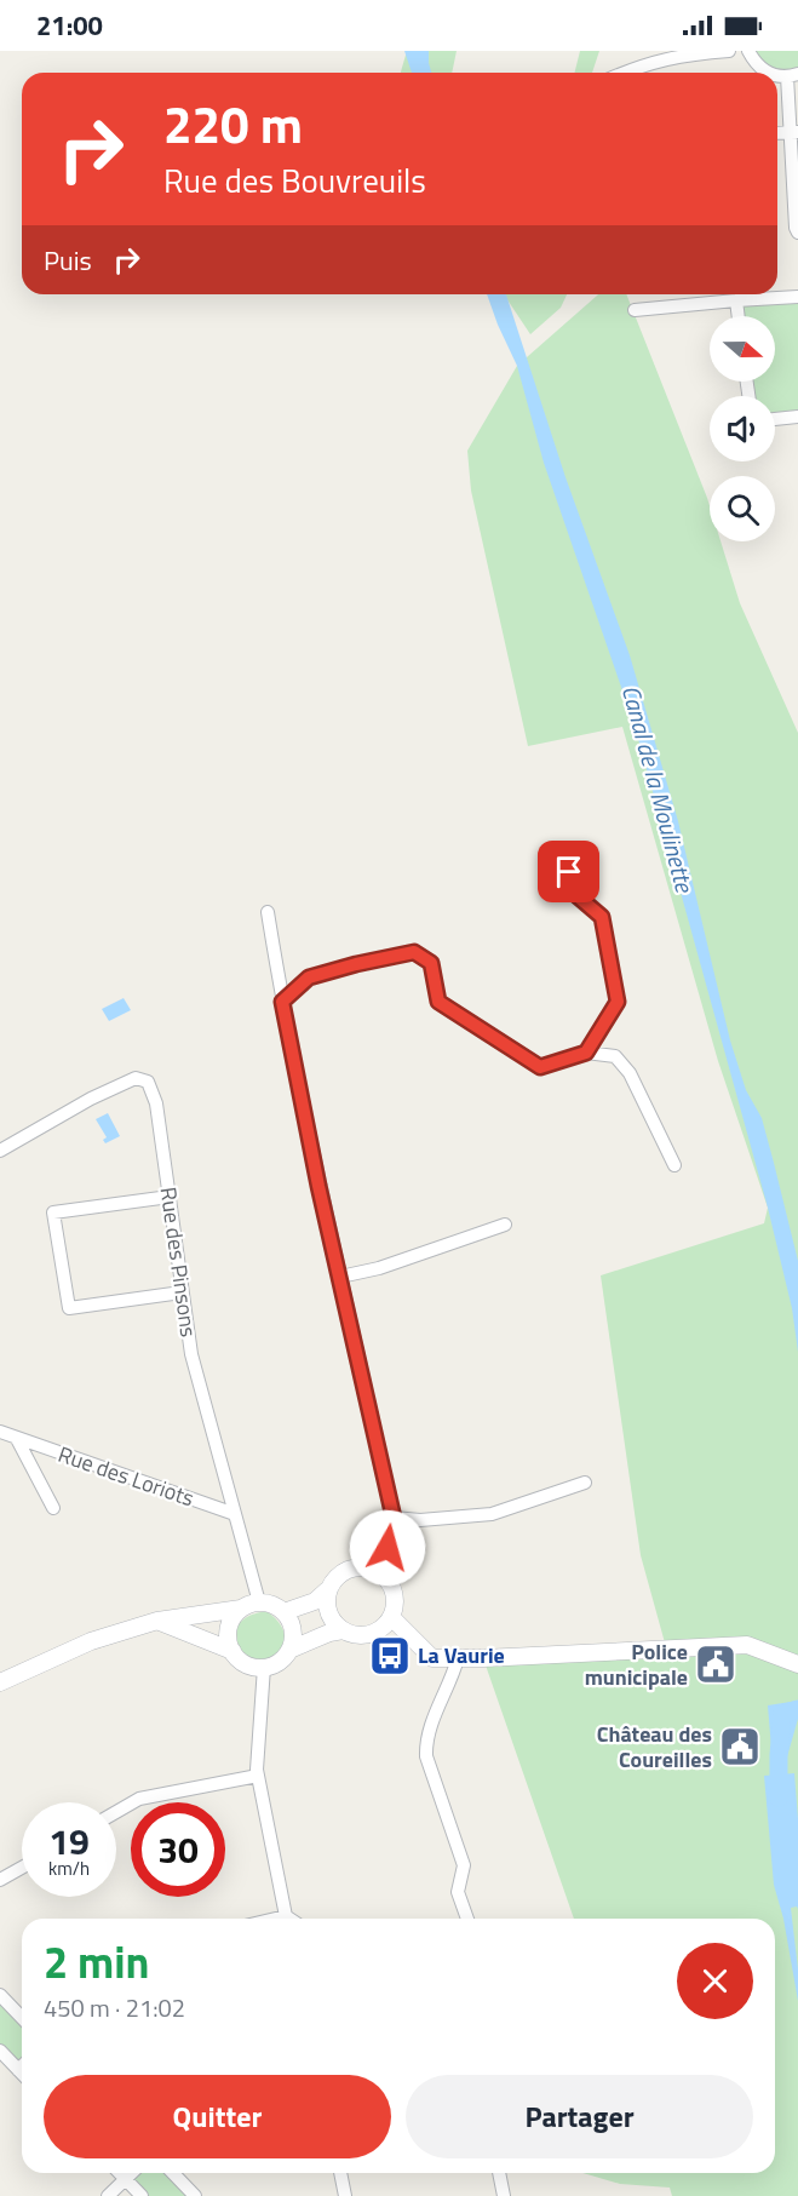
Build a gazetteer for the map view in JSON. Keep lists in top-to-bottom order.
{
  "streets": {
    "street": ["Rue des Pinsons", "Rue des Loriots"]
  },
  "crossings": [
    ["Rue des Pinsons", "Rue des Loriots"]
  ],
  "water": ["Canal de la Moulinette"],
  "places": {
    "bus stop": ["La Vaurie"],
    "public building": ["Police municipale", "Château des Coureilles"]
  },
  "north": "right",
  "page": {
    "status": "21:00",
    "turn": ["220 m", "Rue des Bouvreuils"],
    "then": "Puis",
    "speed": "19 km/h",
    "limit": "30",
    "heading": ["2 min", "450 m · 21:02"],
    "buttons": ["Quitter", "Partager"]
  }
}
